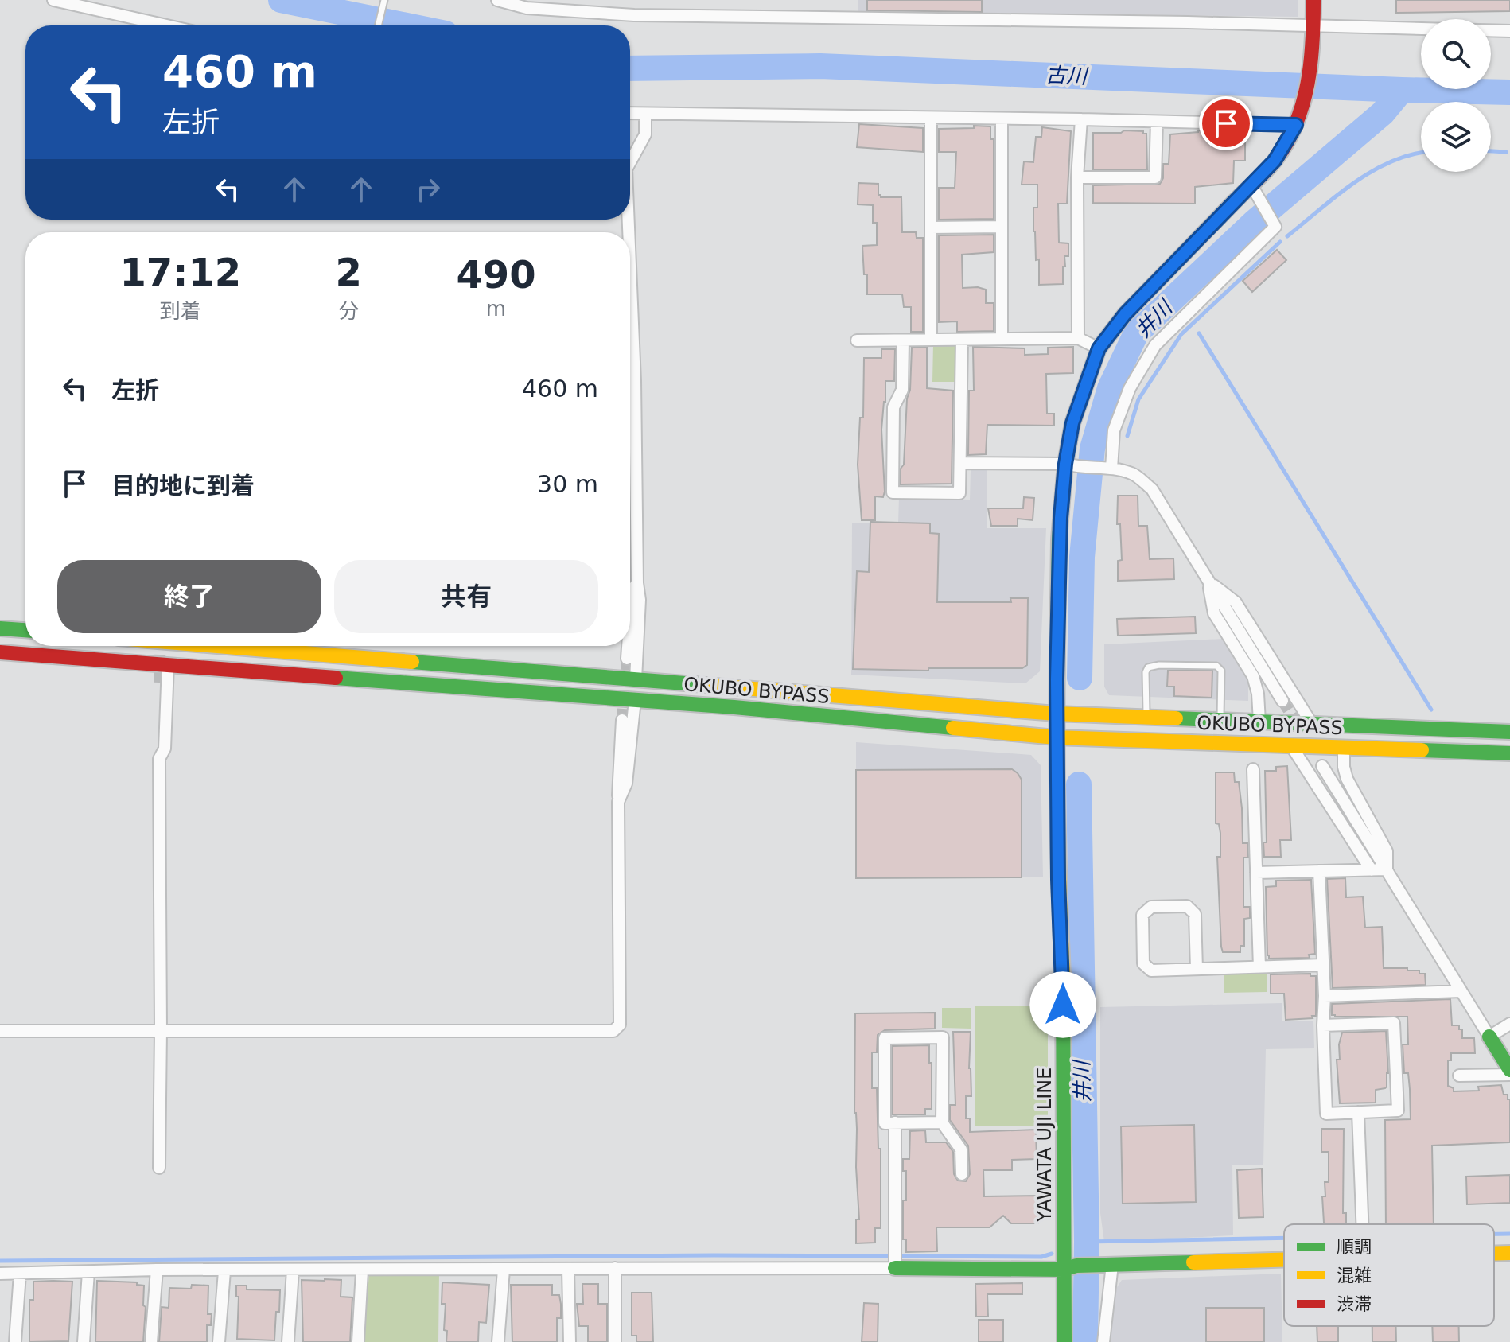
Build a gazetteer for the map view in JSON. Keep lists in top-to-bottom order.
{
  "streets": {
    "main road": ["OKUBO BYPASS", "YAWATA UJI LINE"]
  },
  "crossings": [
    ["OKUBO BYPASS", "YAWATA UJI LINE"]
  ],
  "water": ["古川", "井川"],
  "legend": ["順調", "混雑", "渋滞"],
  "page": {
    "turn": ["460 m", "左折"],
    "eta": [
      "17:12",
      "到着",
      "2",
      "分",
      "490",
      "m"
    ],
    "list": [
      {
        "name": "左折",
        "value": "460 m"
      },
      {
        "name": "目的地に到着",
        "value": "30 m"
      }
    ],
    "buttons": ["終了", "共有"]
  }
}
